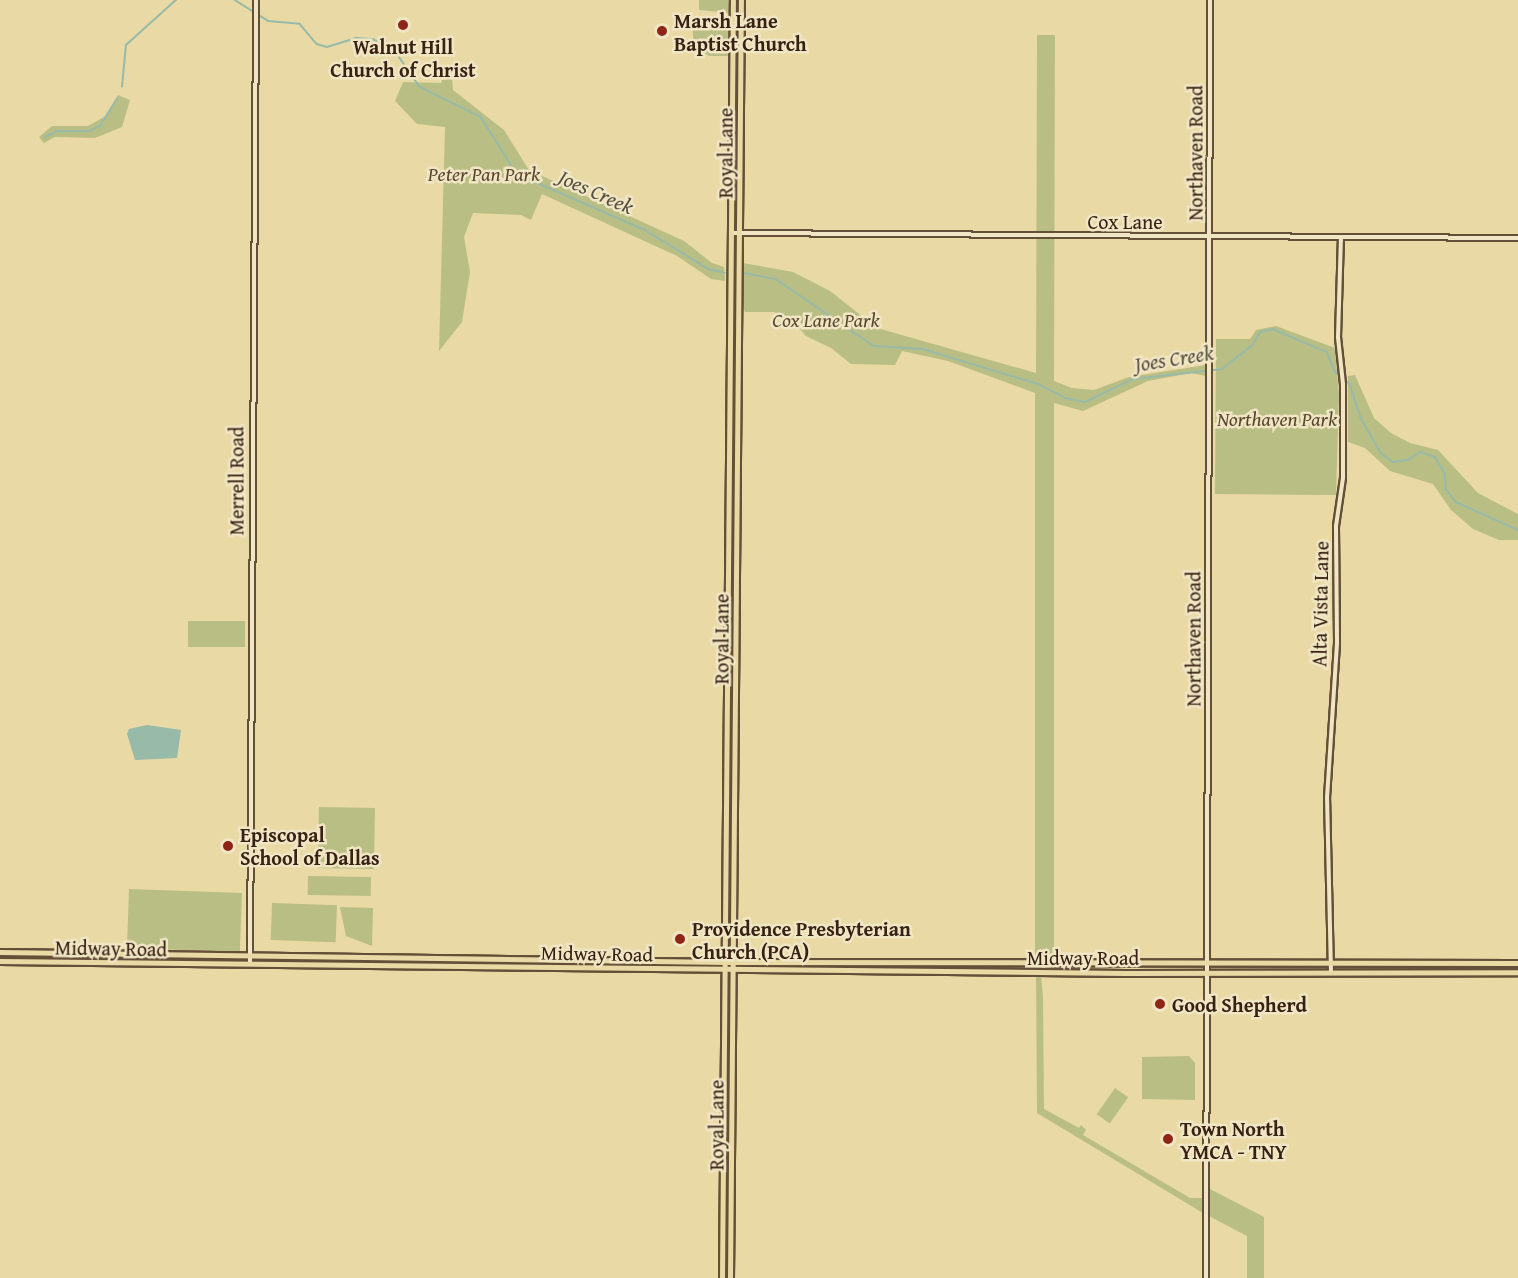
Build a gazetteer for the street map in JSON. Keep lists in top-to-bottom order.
{
  "streets": {
    "main road": ["Royal Lane", "Midway Road"],
    "street": [
      "Northaven Road",
      "Cox Lane",
      "Merrell Road",
      "Alta Vista Lane"
    ]
  },
  "crossings": [
    ["Royal Lane", "Cox Lane"],
    ["Royal Lane", "Midway Road"],
    ["Northaven Road", "Cox Lane"],
    ["Northaven Road", "Midway Road"],
    ["Cox Lane", "Alta Vista Lane"],
    ["Merrell Road", "Midway Road"],
    ["Alta Vista Lane", "Midway Road"]
  ],
  "water": ["Joes Creek"],
  "parks": ["Peter Pan Park", "Cox Lane Park", "Northaven Park"],
  "places": [
    "Walnut Hill Church of Christ",
    "Marsh Lane Baptist Church",
    "Episcopal School of Dallas",
    "Providence Presbyterian Church (PCA)",
    "Good Shepherd",
    "Town North YMCA - TNY"
  ]
}
